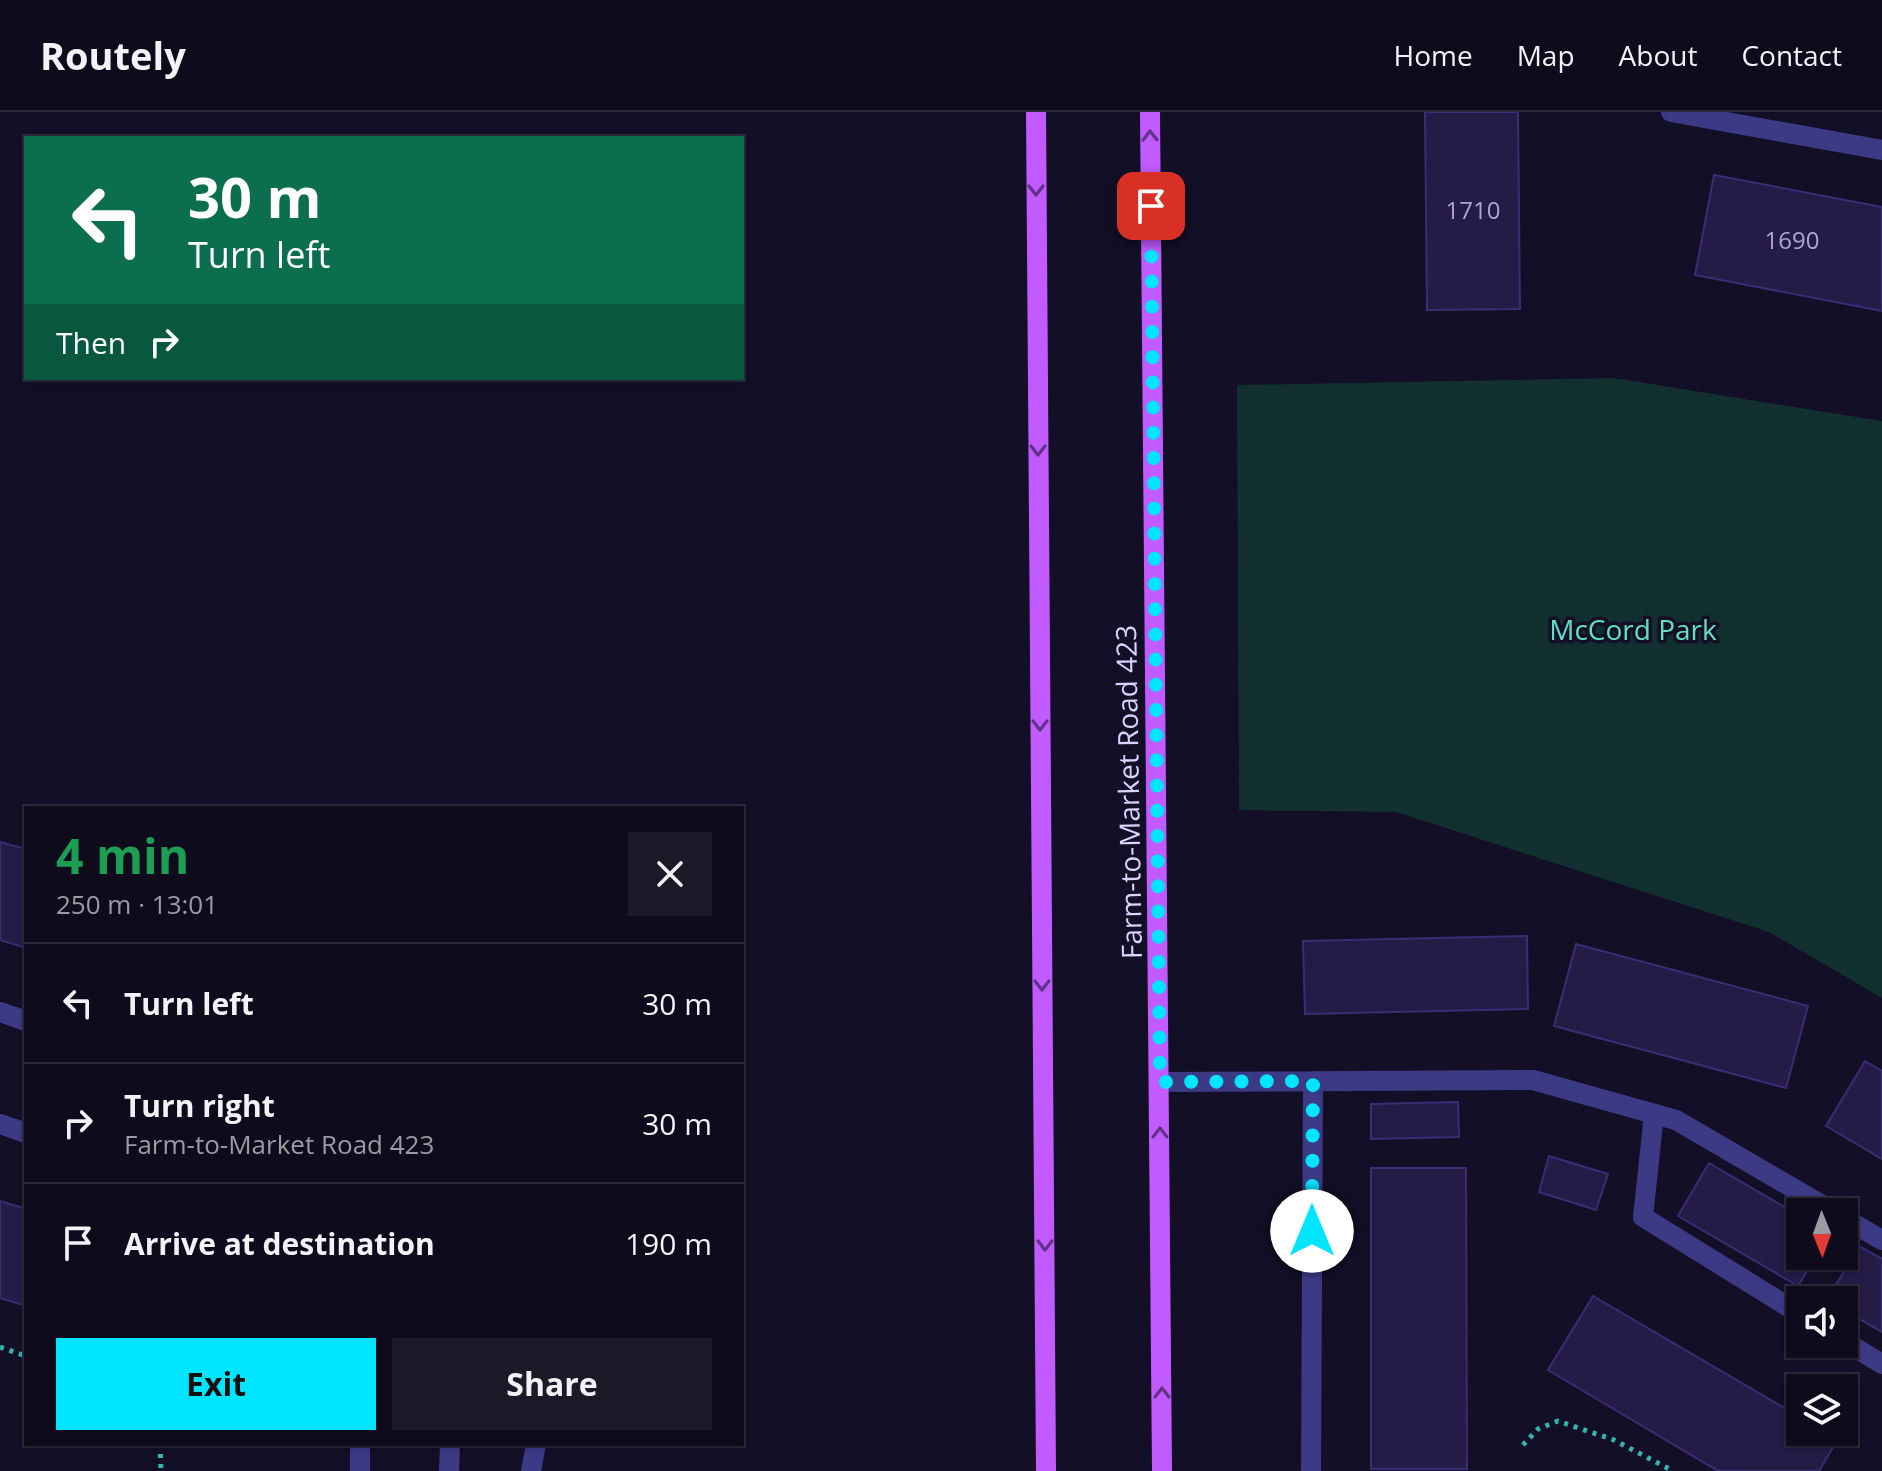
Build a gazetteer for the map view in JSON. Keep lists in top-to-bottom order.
{
  "streets": {
    "main road": ["Farm-to-Market Road 423"]
  },
  "parks": ["McCord Park"],
  "house_numbers": ["1710", "1690"],
  "north": "bottom",
  "page": {
    "header": "Routely",
    "nav": [
      "Home",
      "Map",
      "About",
      "Contact"
    ],
    "turn": ["30 m", "Turn left"],
    "then": "Then",
    "heading": ["4 min", "250 m · 13:01"],
    "list": [
      {
        "name": "Turn left",
        "value": "30 m"
      },
      {
        "name": "Turn right",
        "note": "Farm-to-Market Road 423",
        "value": "30 m"
      },
      {
        "name": "Arrive at destination",
        "value": "190 m"
      }
    ],
    "buttons": ["Exit", "Share"]
  }
}
